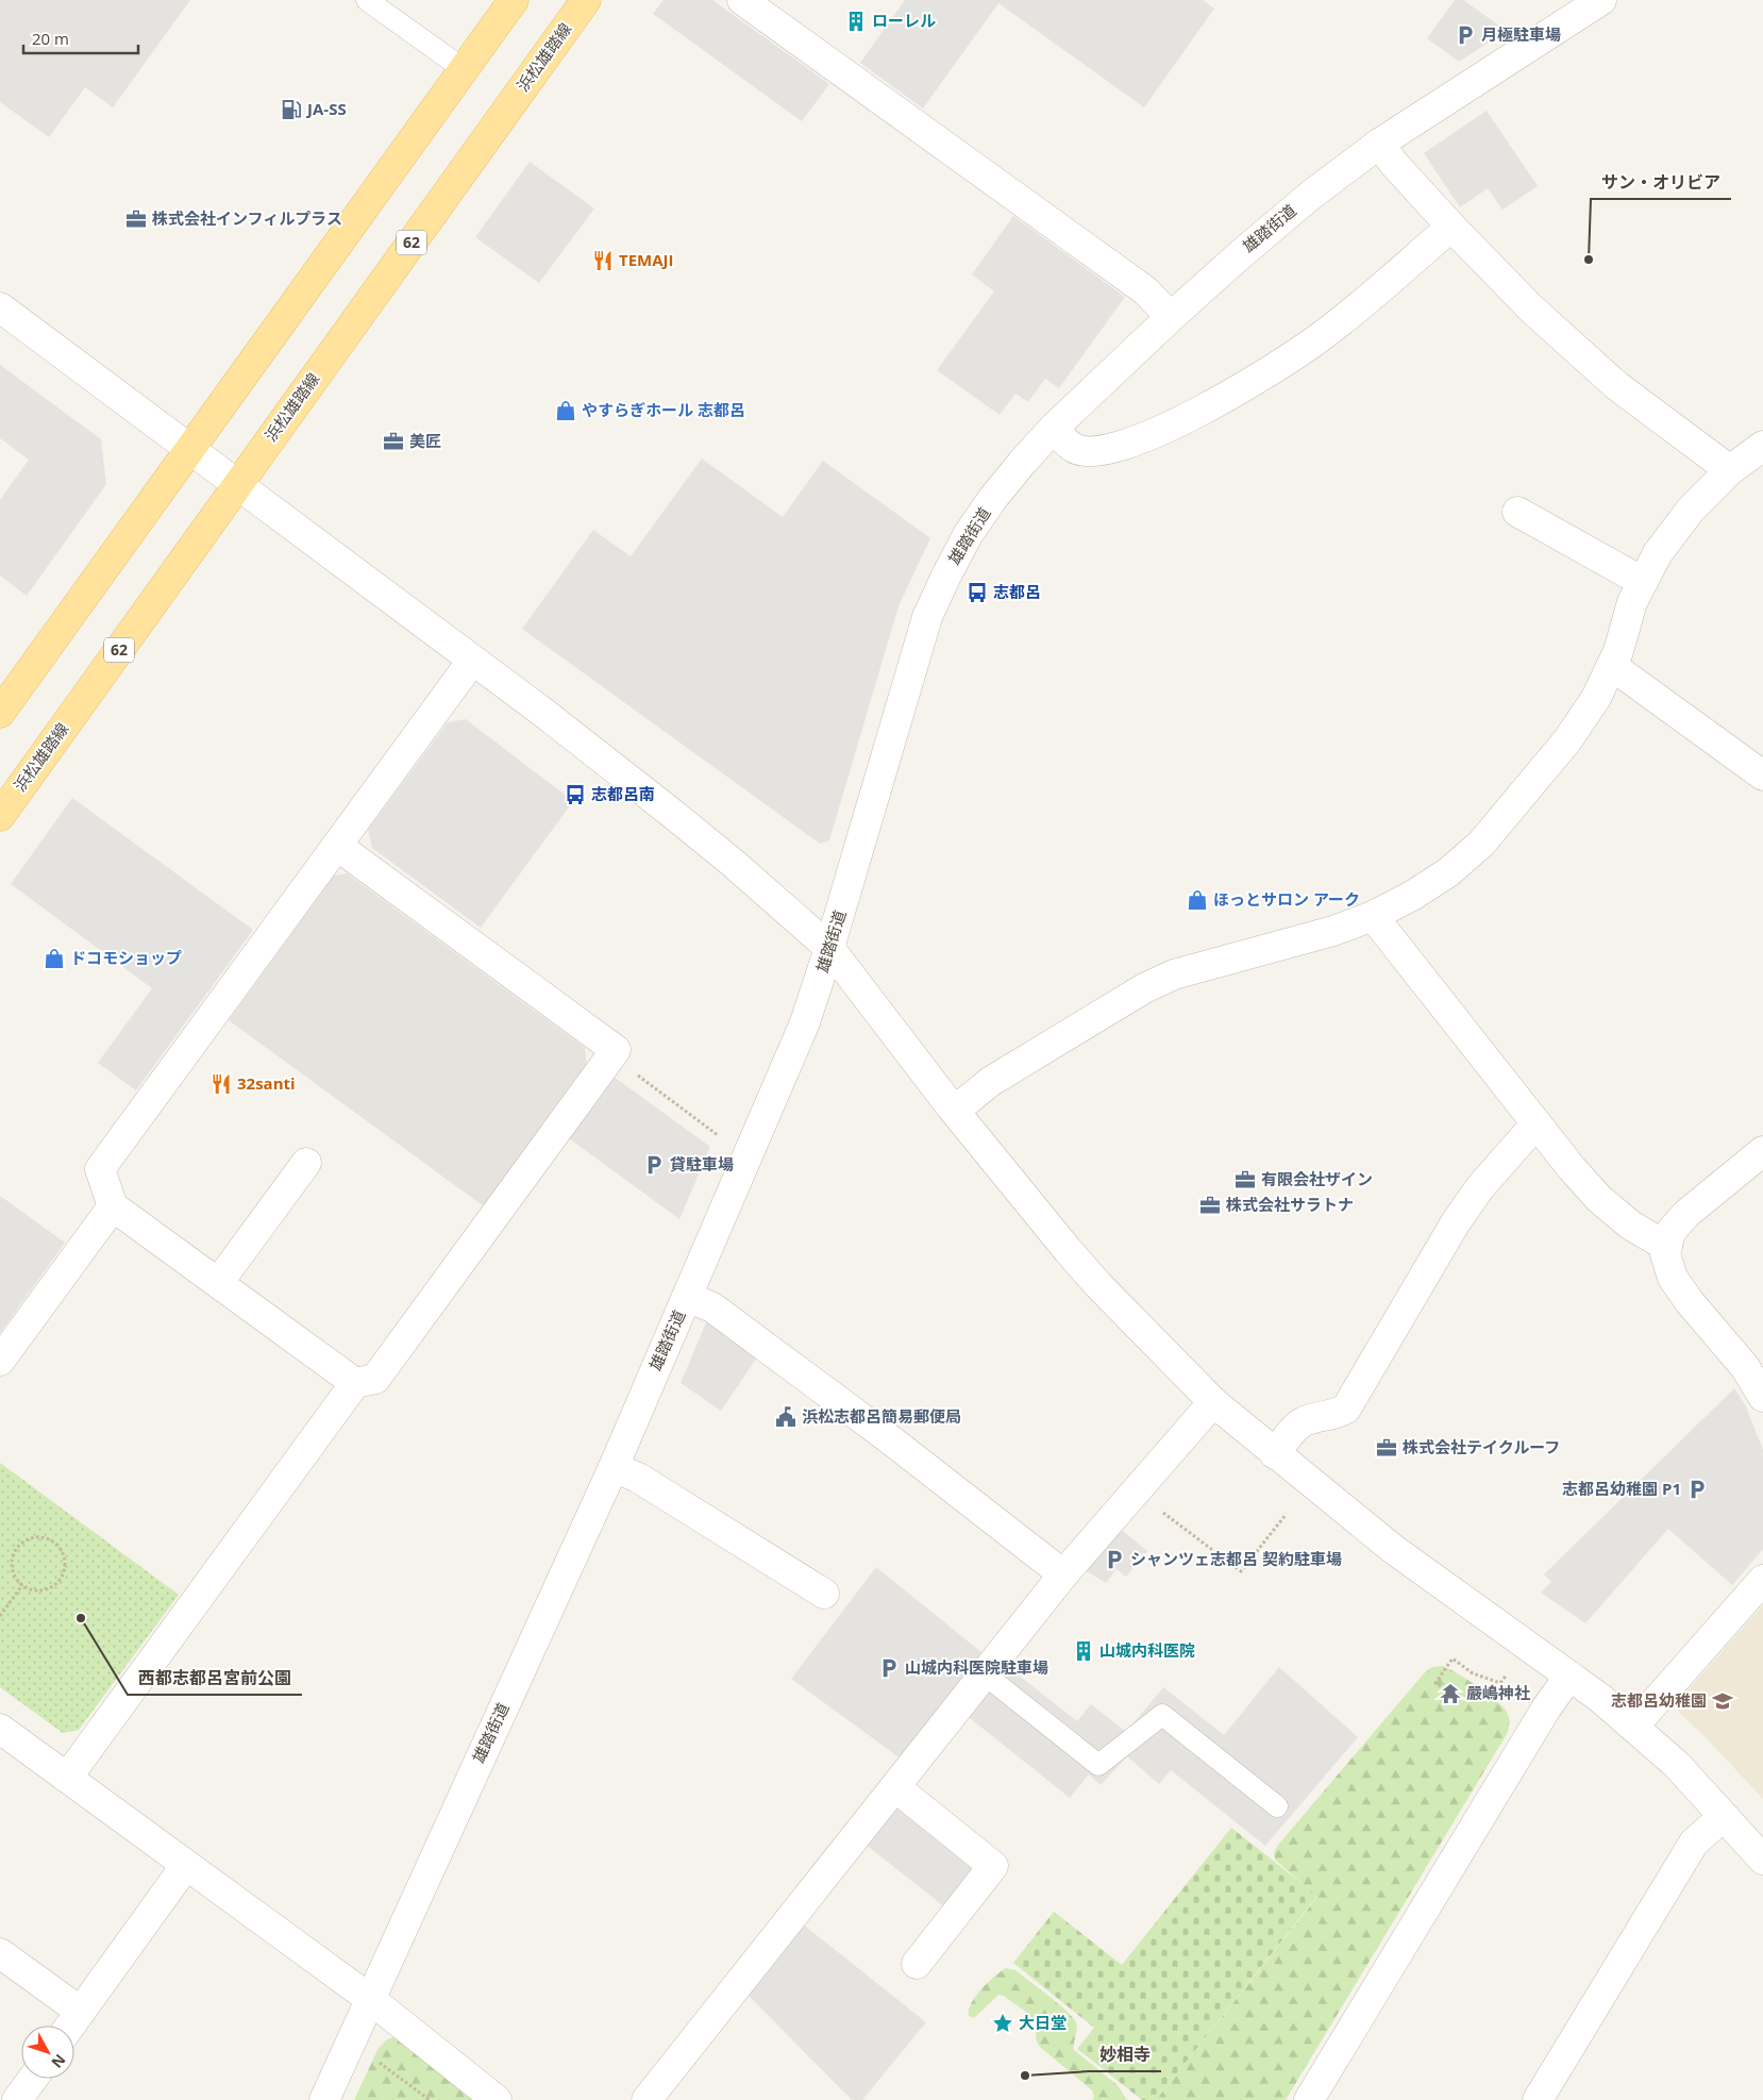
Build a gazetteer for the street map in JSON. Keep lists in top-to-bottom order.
{
  "streets": {
    "main road": ["浜松雄踏線", "62"],
    "street": ["雄踏街道"]
  },
  "places": {
    "building": ["ローレル", "山城内科医院"],
    "parking": [
      "月極駐車場",
      "貸駐車場",
      "志都呂幼稚園 P1",
      "シャンツェ志都呂 契約駐車場",
      "山城内科医院駐車場"
    ],
    "fuel station": ["JA-SS"],
    "office": [
      "株式会社インフィルプラス",
      "美匠",
      "有限会社ザイン",
      "株式会社サラトナ",
      "株式会社テイクルーフ"
    ],
    "other": ["サン・オリビア", "西都志都呂宮前公園", "妙相寺"],
    "restaurant": ["TEMAJI", "32santi"],
    "shop": ["やすらぎホール 志都呂", "ほっとサロン アーク", "ドコモショップ"],
    "bus stop": ["志都呂", "志都呂南"],
    "public building": ["浜松志都呂簡易郵便局"],
    "temple": ["嚴嶋神社"],
    "school or university": ["志都呂幼稚園"],
    "place": ["大日堂"]
  },
  "scale_bar": "20 m",
  "north": "bottom right"
}
